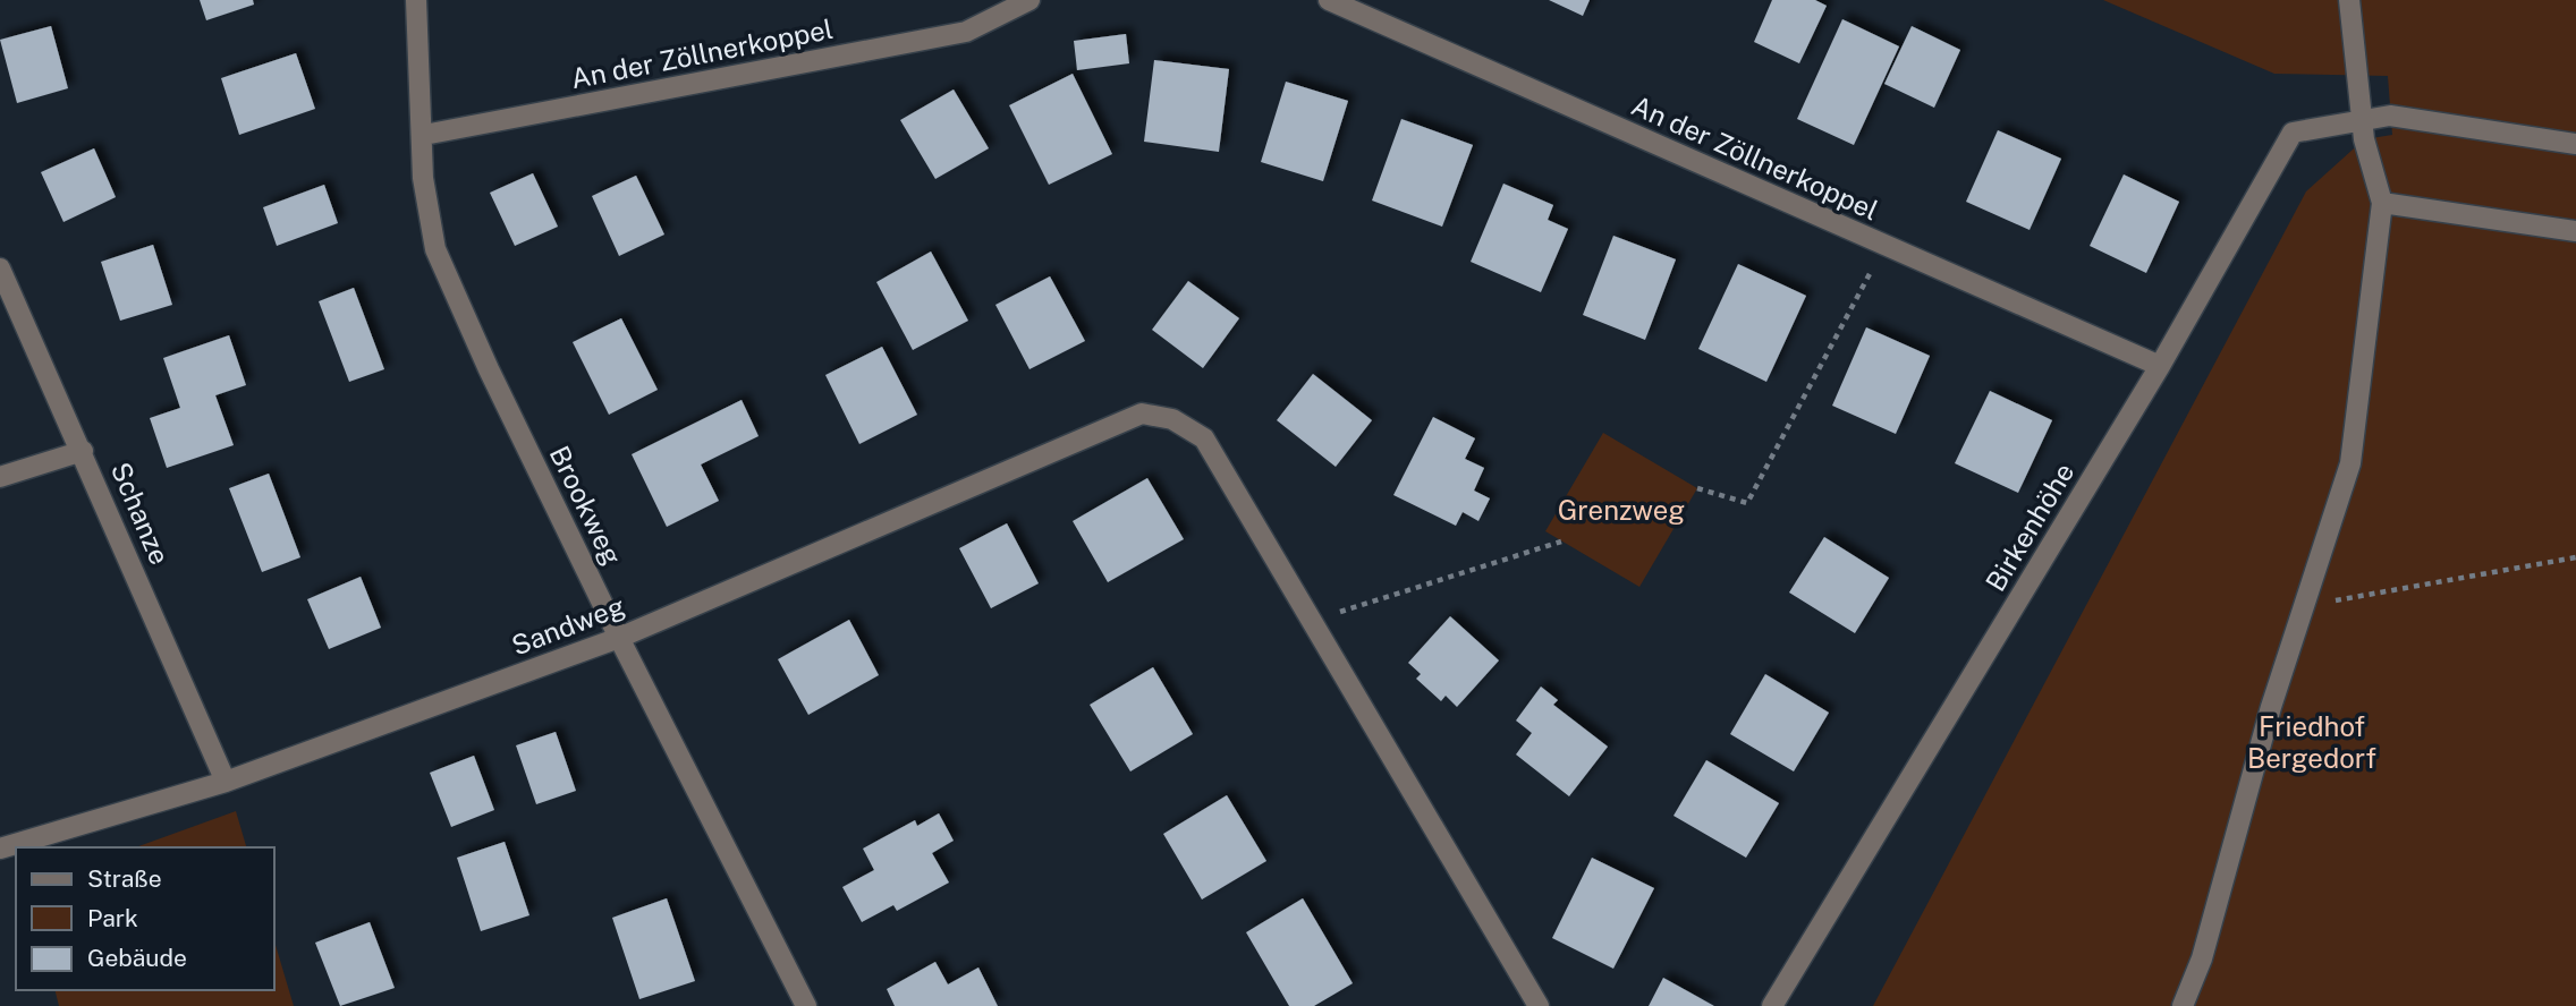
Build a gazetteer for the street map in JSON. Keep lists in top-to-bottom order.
{
  "streets": {
    "street": [
      "An der Zöllnerkoppel",
      "Brookweg",
      "Schanze",
      "Birkenhöhe",
      "Sandweg"
    ]
  },
  "crossings": [
    ["An der Zöllnerkoppel", "Brookweg"],
    ["An der Zöllnerkoppel", "Birkenhöhe"],
    ["Brookweg", "Sandweg"],
    ["Schanze", "Sandweg"]
  ],
  "parks": ["Grenzweg", "Friedhof Bergedorf"],
  "legend": ["Straße", "Park", "Gebäude"]
}
